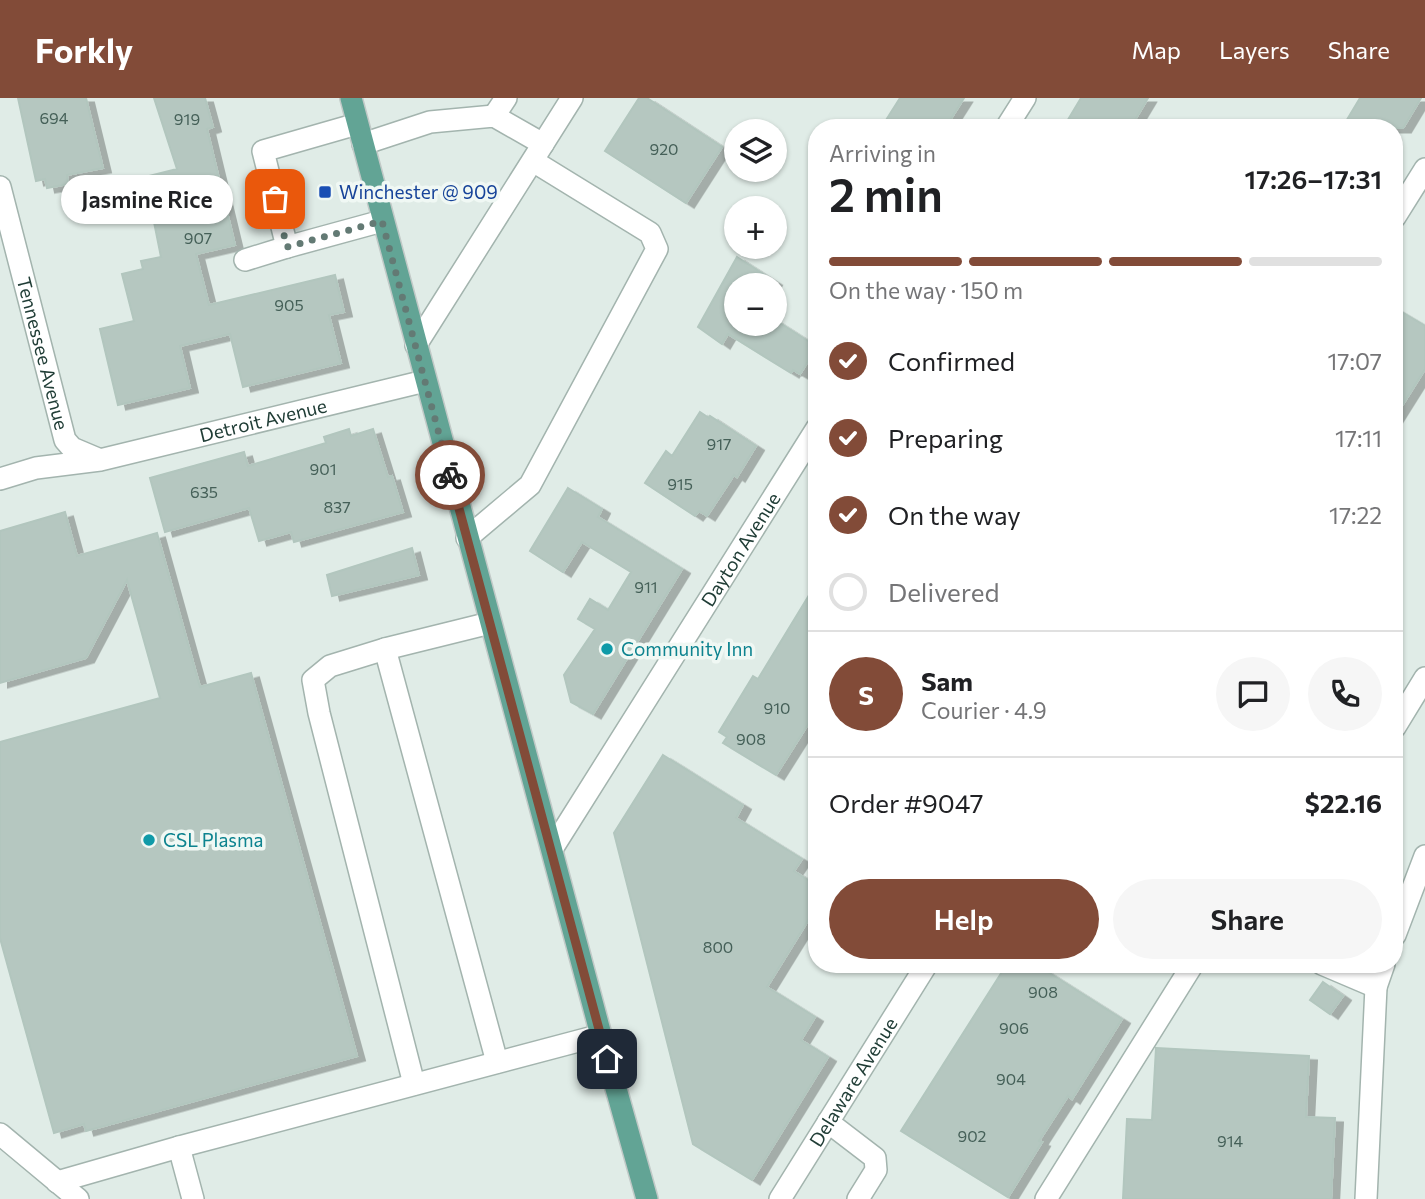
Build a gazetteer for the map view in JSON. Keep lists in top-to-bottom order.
{
  "streets": {
    "street": [
      "Tennessee Avenue",
      "Detroit Avenue",
      "Dayton Avenue",
      "Delaware Avenue"
    ]
  },
  "crossings": [
    ["Tennessee Avenue", "Detroit Avenue"]
  ],
  "places": {
    "transit": ["Winchester @ 909"],
    "other": ["Jasmine Rice", "Community Inn", "CSL Plasma"]
  },
  "house_numbers": [
    "694",
    "919",
    "920",
    "907",
    "905",
    "917",
    "901",
    "915",
    "635",
    "837",
    "911",
    "910",
    "908",
    "800",
    "908",
    "906",
    "904",
    "902",
    "914"
  ],
  "page": {
    "header": "Forkly",
    "nav": ["Map", "Layers", "Share"],
    "map_buttons": ["+", "−"],
    "heading": ["2 min", "Arriving in", "17:26–17:31"],
    "panel": [
      "Sam",
      "Courier · 4.9",
      "Order #9047",
      "$22.16"
    ],
    "bubble": "Jasmine Rice",
    "bar": "On the way · 150 m",
    "list": [
      ["Confirmed", "17:07"],
      ["Preparing", "17:11"],
      ["On the way", "17:22"],
      "Delivered"
    ],
    "round": "S",
    "buttons": ["Help", "Share"]
  }
}
